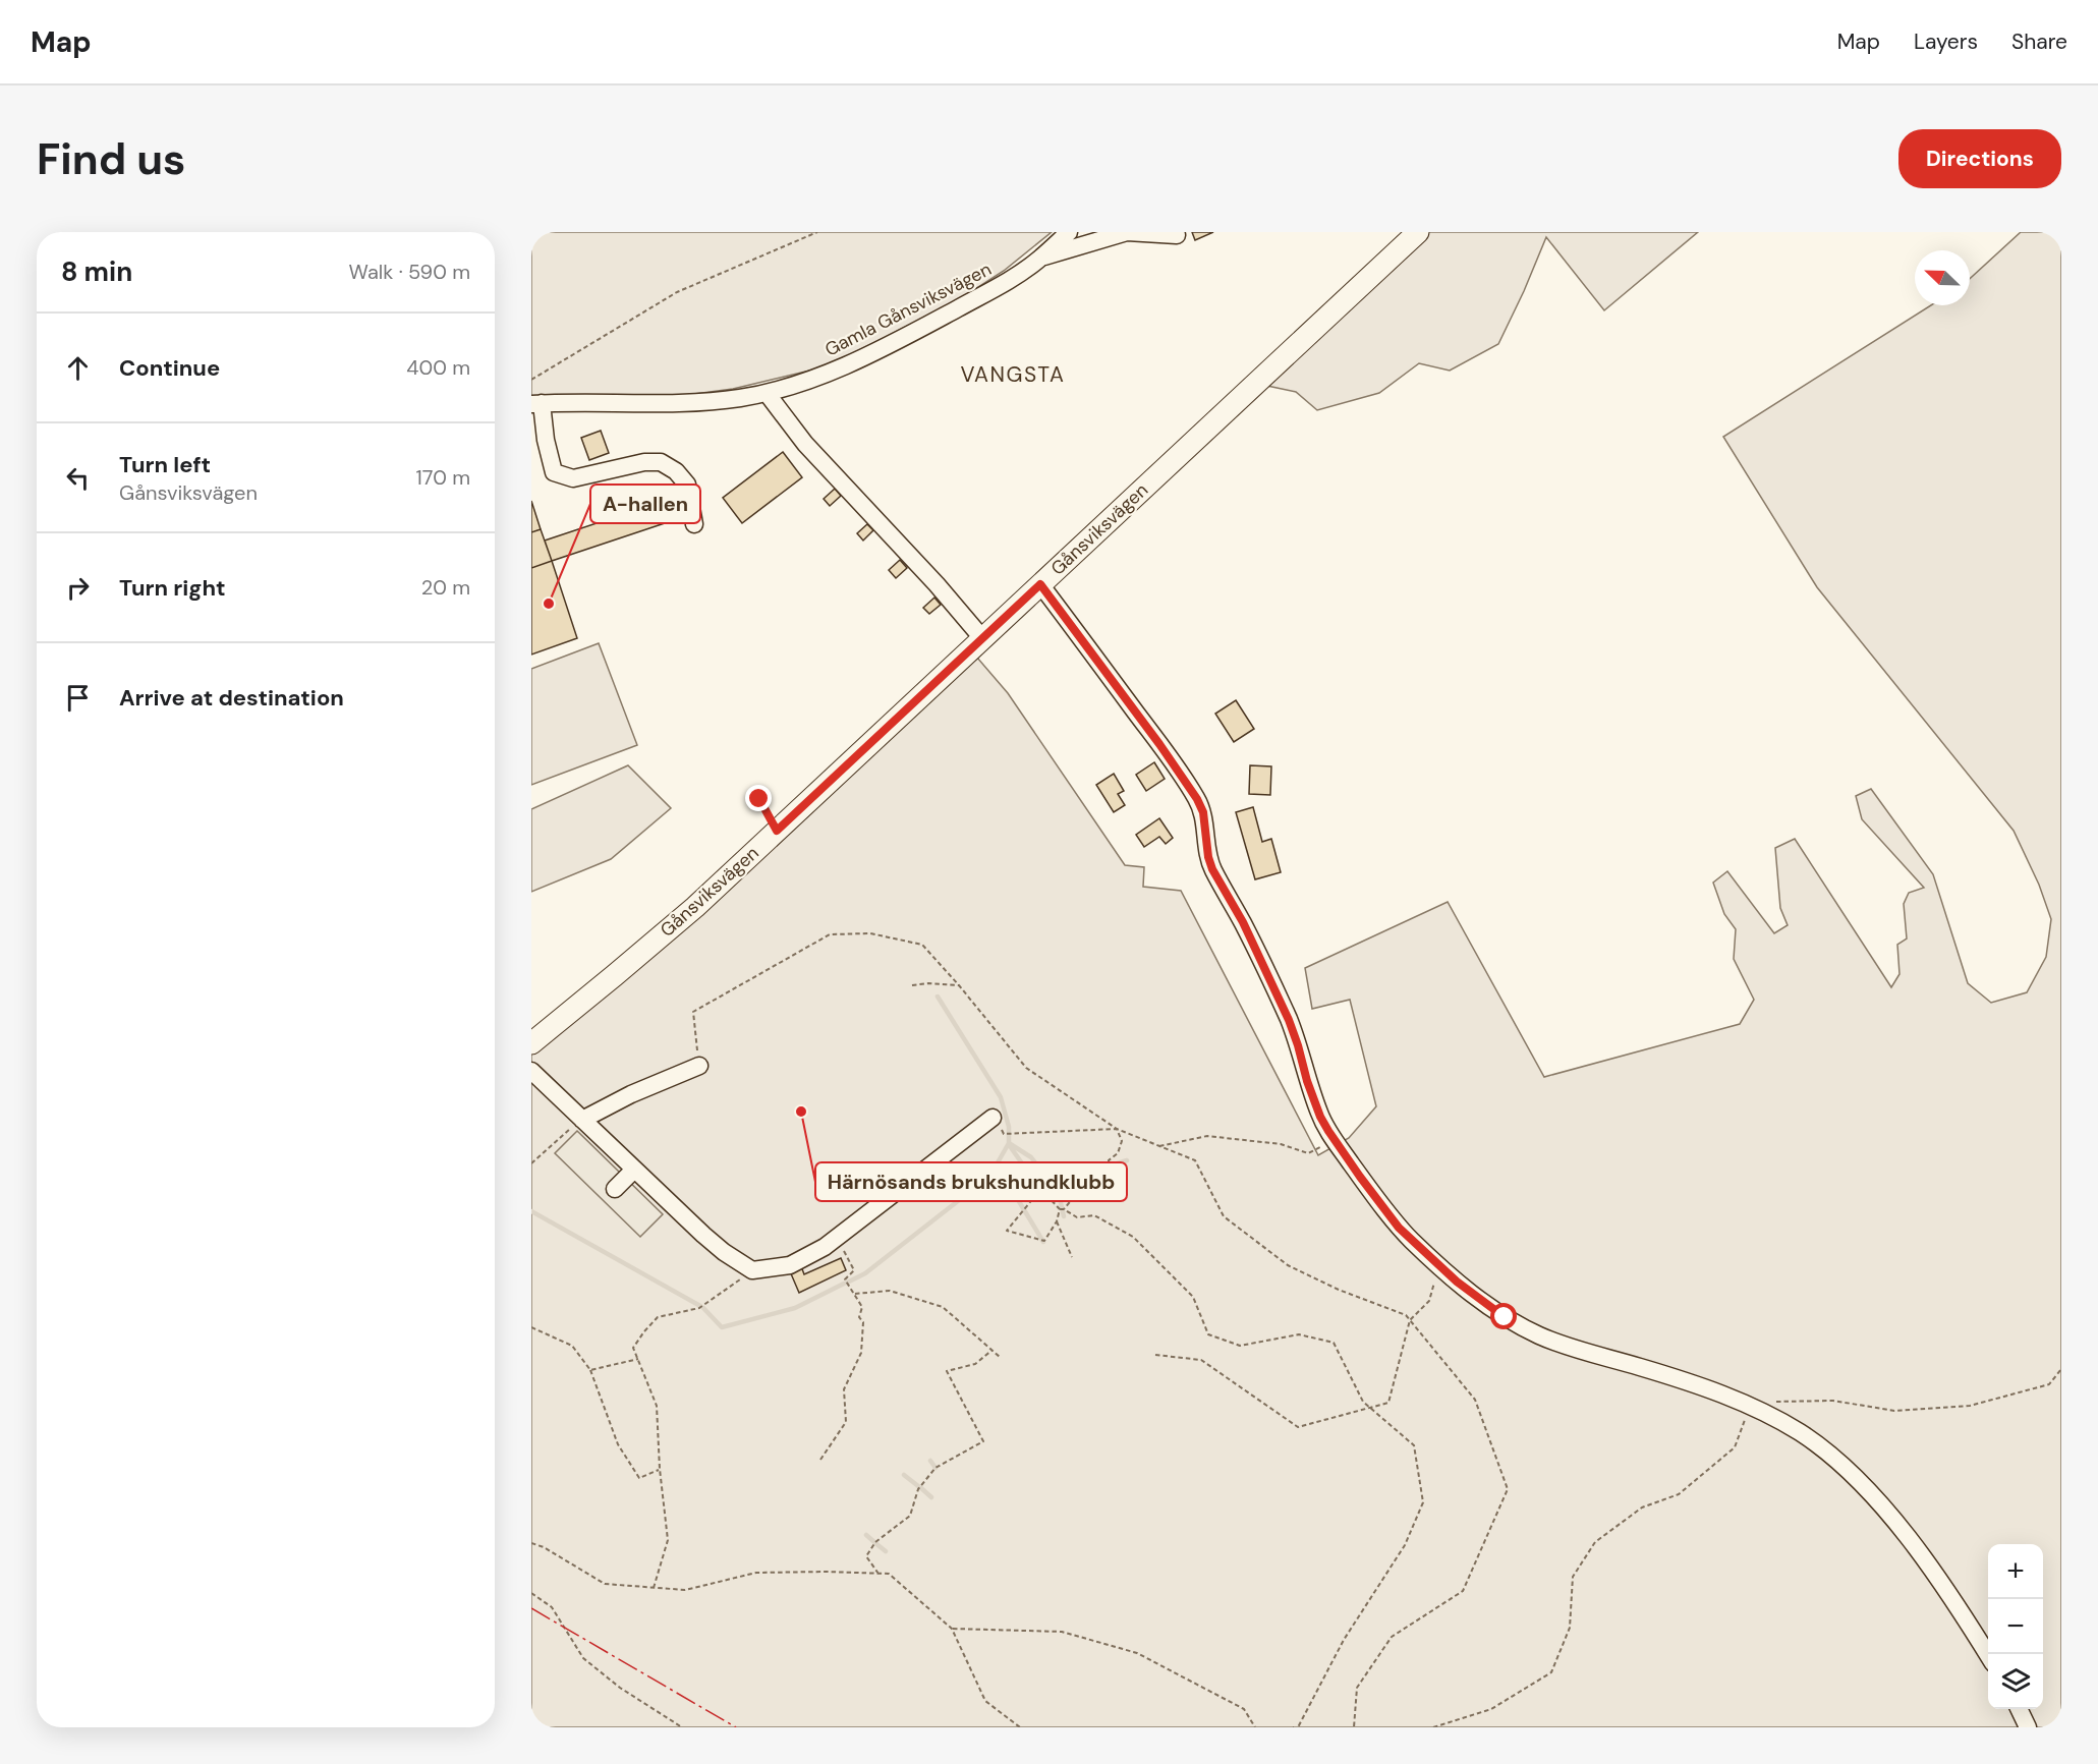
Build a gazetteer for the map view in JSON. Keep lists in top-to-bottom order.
{
  "streets": {
    "main road": ["Gånsviksvägen"],
    "street": ["Gamla Gånsviksvägen"]
  },
  "districts": ["VANGSTA"],
  "places": ["A-hallen", "Härnösands brukshundklubb"],
  "north": "top left",
  "page": {
    "header": "Map",
    "nav": ["Map", "Layers", "Share"],
    "buttons": "Directions",
    "title": "Find us",
    "heading": ["8 min", "Walk · 590 m"],
    "list": [
      ["Continue", "400 m"],
      ["Turn left", "Gånsviksvägen", "170 m"],
      ["Turn right", "20 m"],
      "Arrive at destination"
    ],
    "map_buttons": ["+", "−"]
  }
}
